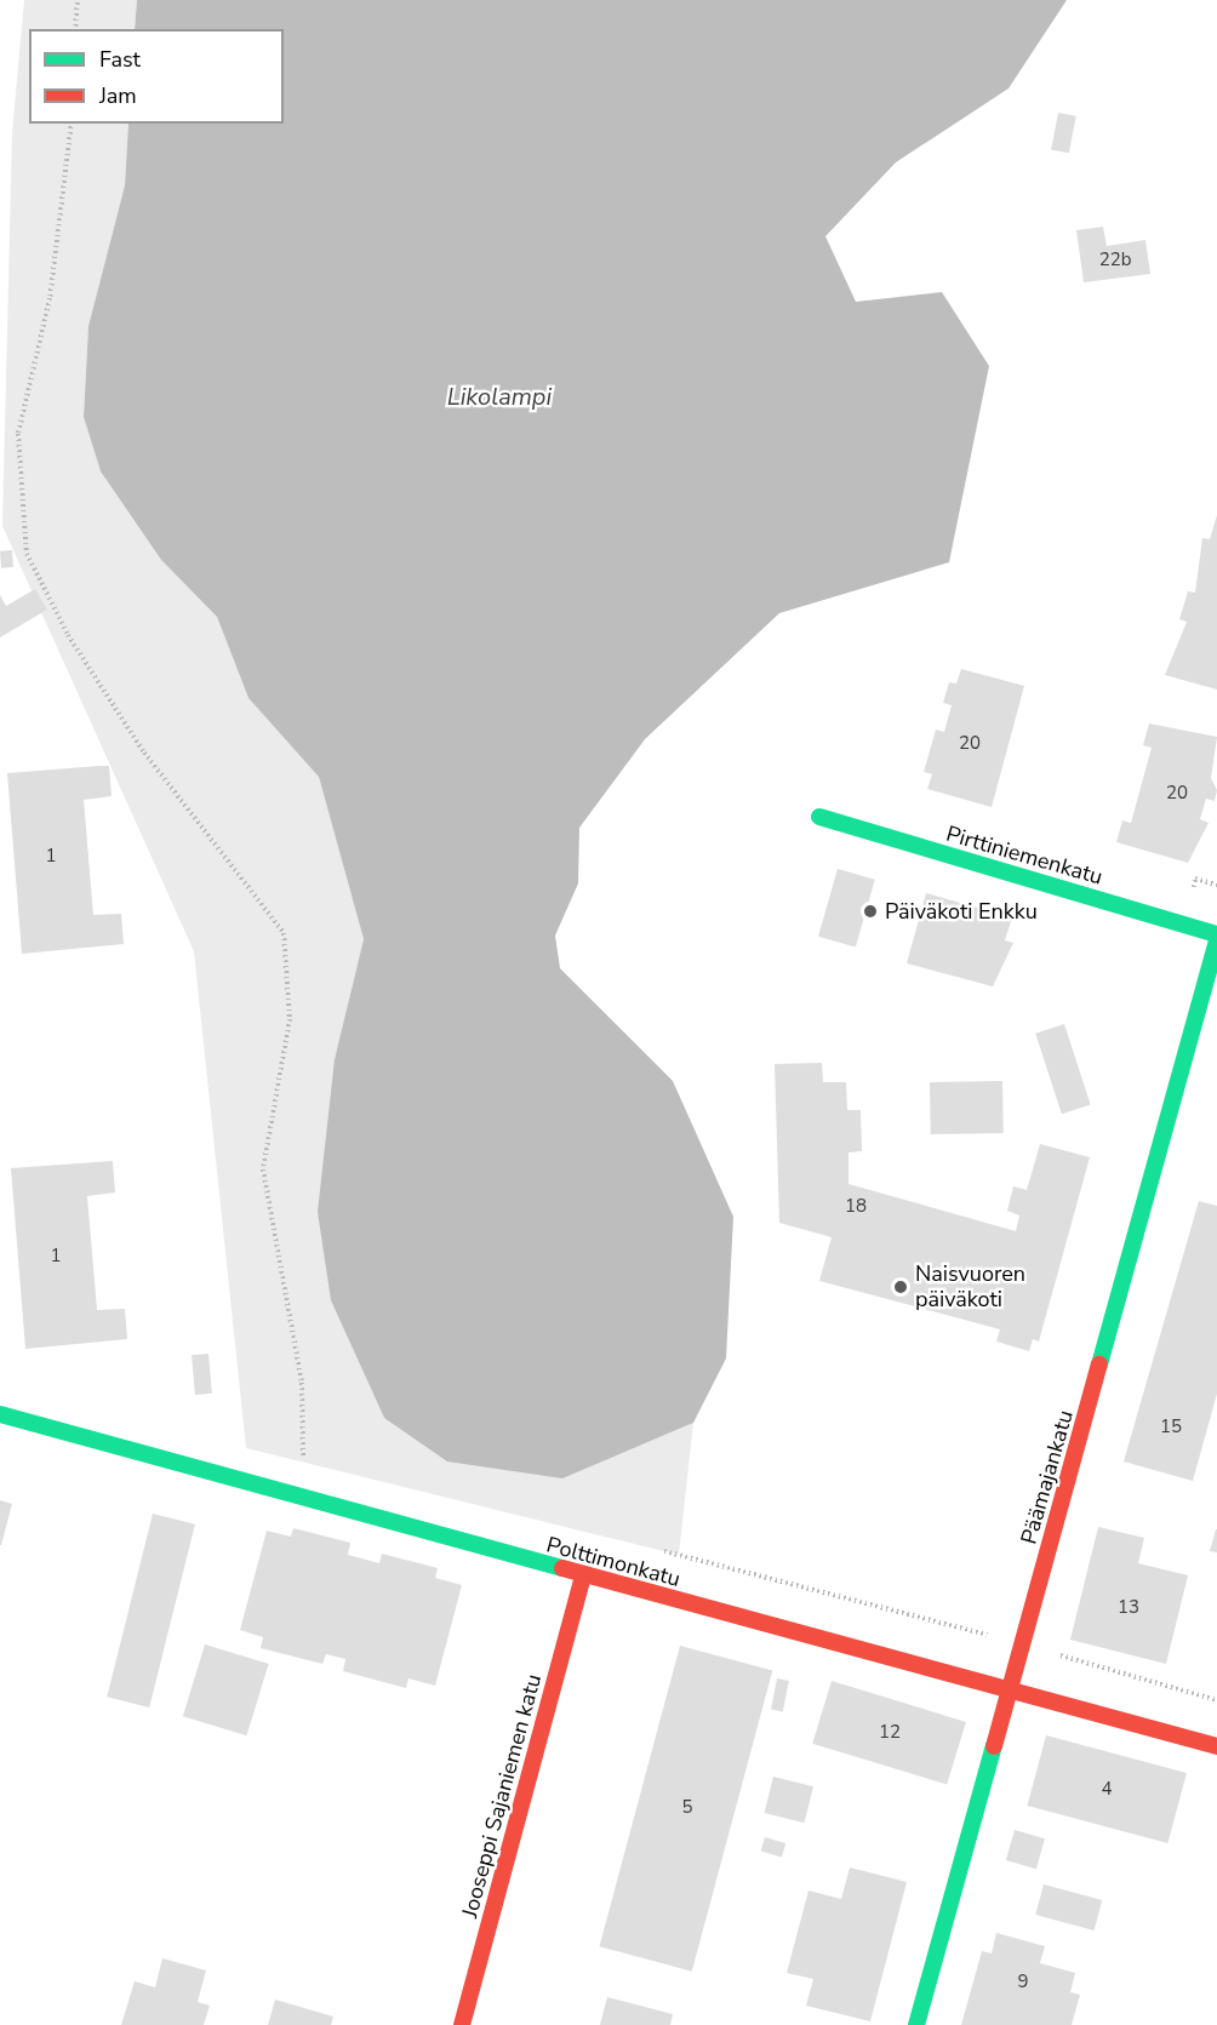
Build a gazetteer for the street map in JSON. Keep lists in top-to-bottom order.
{
  "streets": {
    "street": [
      "Pirttiniemenkatu",
      "Päämajankatu",
      "Polttimonkatu",
      "Jooseppi Sajaniemen katu"
    ]
  },
  "crossings": [
    ["Pirttiniemenkatu", "Päämajankatu"],
    ["Päämajankatu", "Polttimonkatu"],
    ["Polttimonkatu", "Jooseppi Sajaniemen katu"]
  ],
  "water": ["Likolampi"],
  "places": ["Päiväkoti Enkku", "Naisvuoren päiväkoti"],
  "house_numbers": [
    "22b",
    "20",
    "20",
    "1",
    "18",
    "1",
    "15",
    "13",
    "12",
    "4",
    "5",
    "9"
  ],
  "legend": ["Fast", "Jam"]
}
